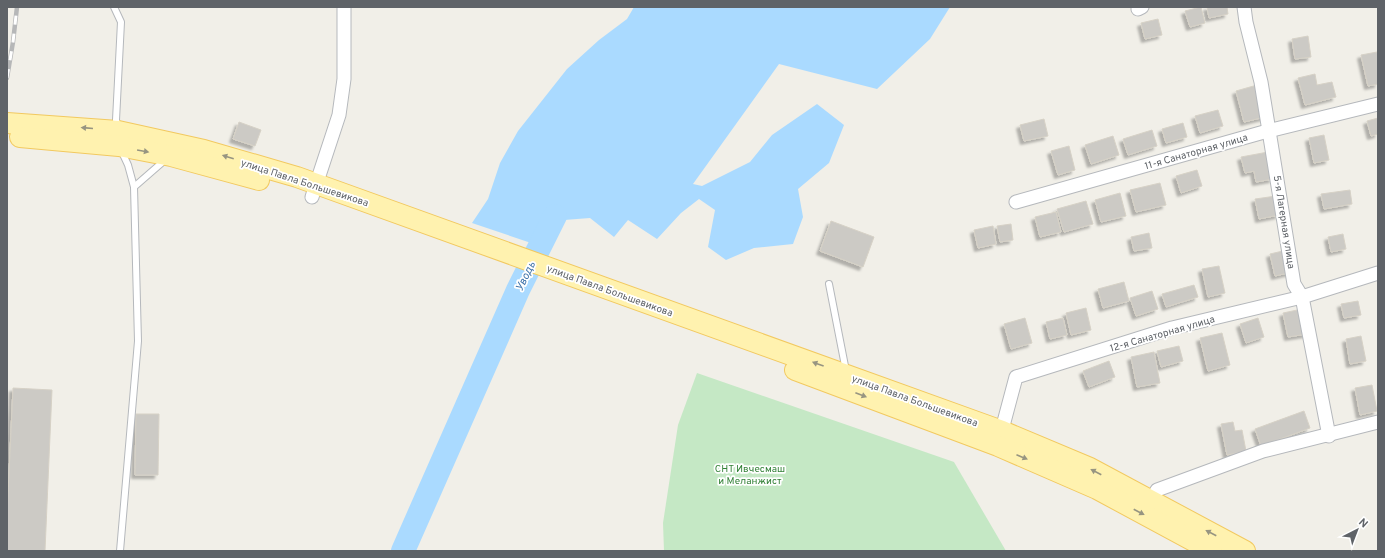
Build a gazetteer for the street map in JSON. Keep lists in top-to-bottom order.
{
  "streets": {
    "main road": ["улица Павла Большевикова"],
    "street": ["11-я Санаторная улица", "5-я Лагерная улица", "12-я Санаторная улица"]
  },
  "crossings": [
    ["11-я Санаторная улица", "5-я Лагерная улица"],
    ["улица Павла Большевикова", "12-я Санаторная улица"],
    ["5-я Лагерная улица", "12-я Санаторная улица"]
  ],
  "water": ["Уводь"],
  "parks": ["СНТ Ивчесмаш и Меланжист"],
  "north": "top right"
}
